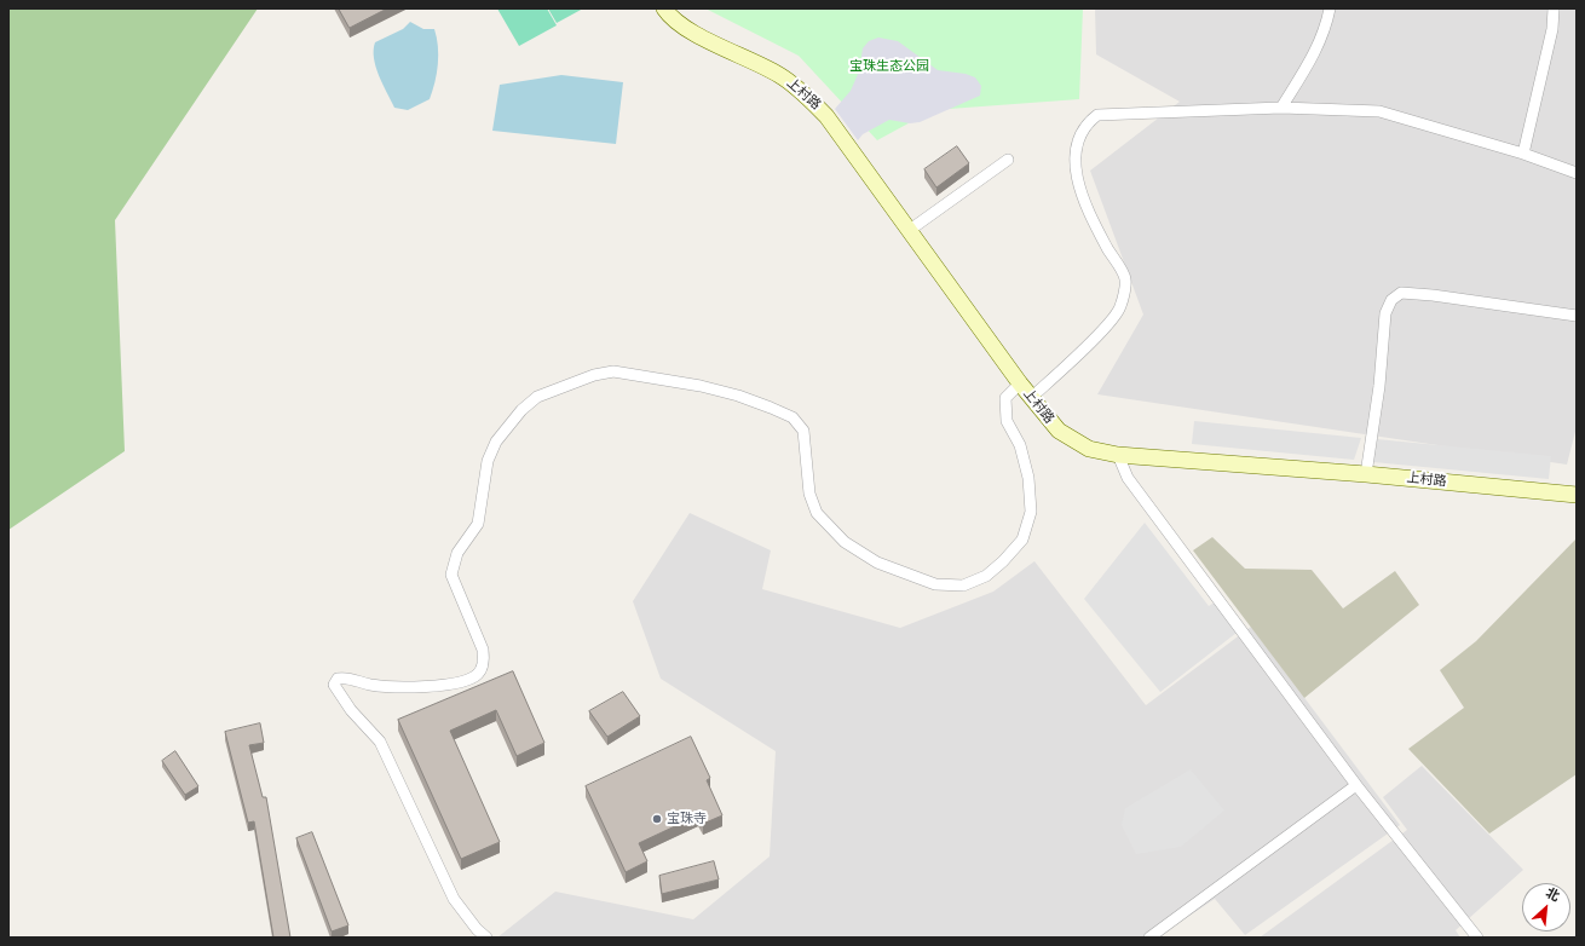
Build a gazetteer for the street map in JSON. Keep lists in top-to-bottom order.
{
  "streets": {
    "street": ["上村路"]
  },
  "parks": ["宝珠生态公园"],
  "places": ["宝珠寺"],
  "north": "top right"
}
